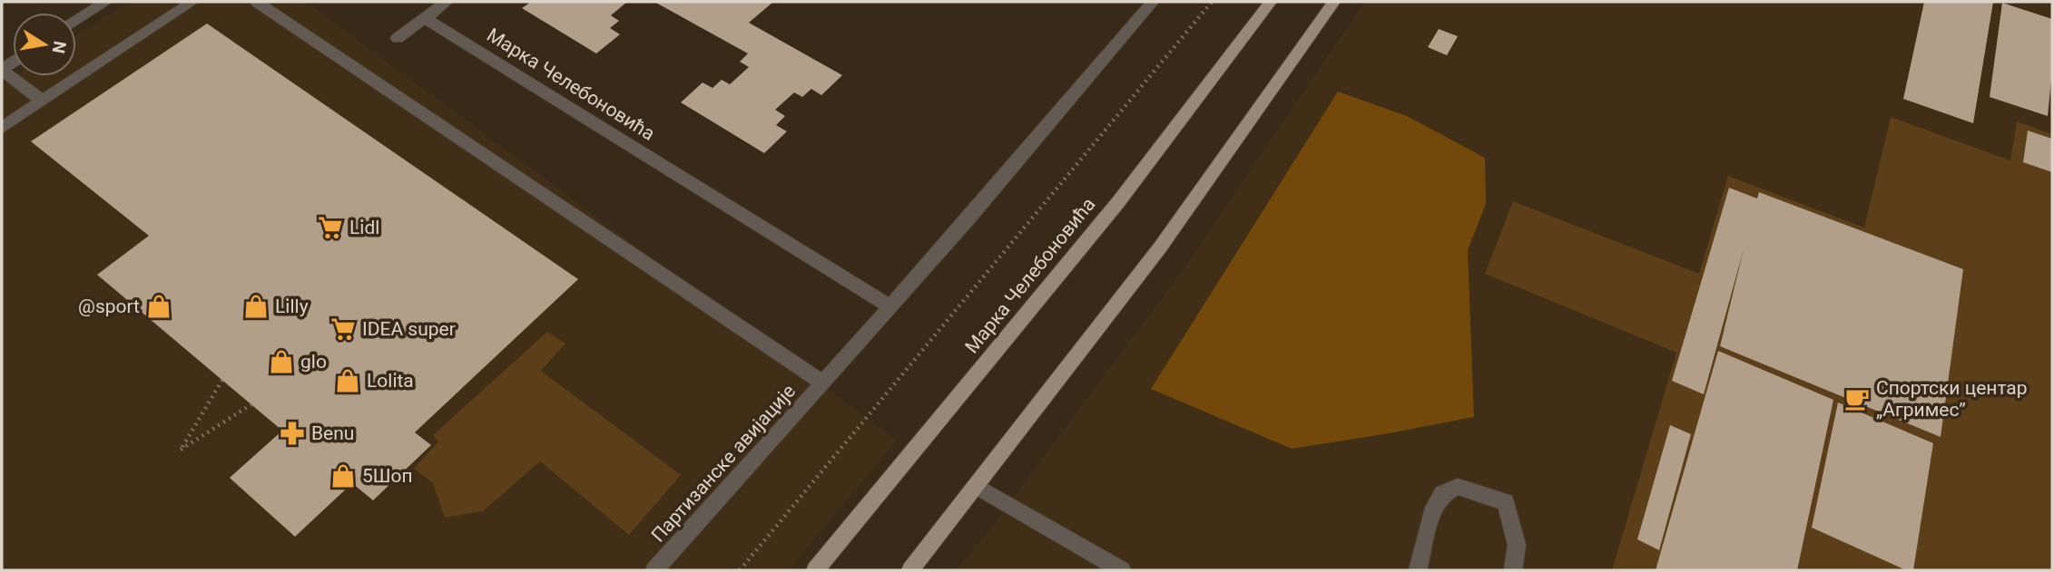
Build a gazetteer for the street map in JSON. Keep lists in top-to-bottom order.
{
  "streets": {
    "main road": ["Марка Челебоновића"],
    "street": ["Партизанске авијације"]
  },
  "places": {
    "supermarket": ["Lidl", "IDEA super"],
    "shop": [
      "@sport",
      "Lilly",
      "glo",
      "Lolita",
      "5Шоп"
    ],
    "cafe": ["Спортски центар „Агримес”"],
    "pharmacy": ["Benu"]
  },
  "north": "right"
}
